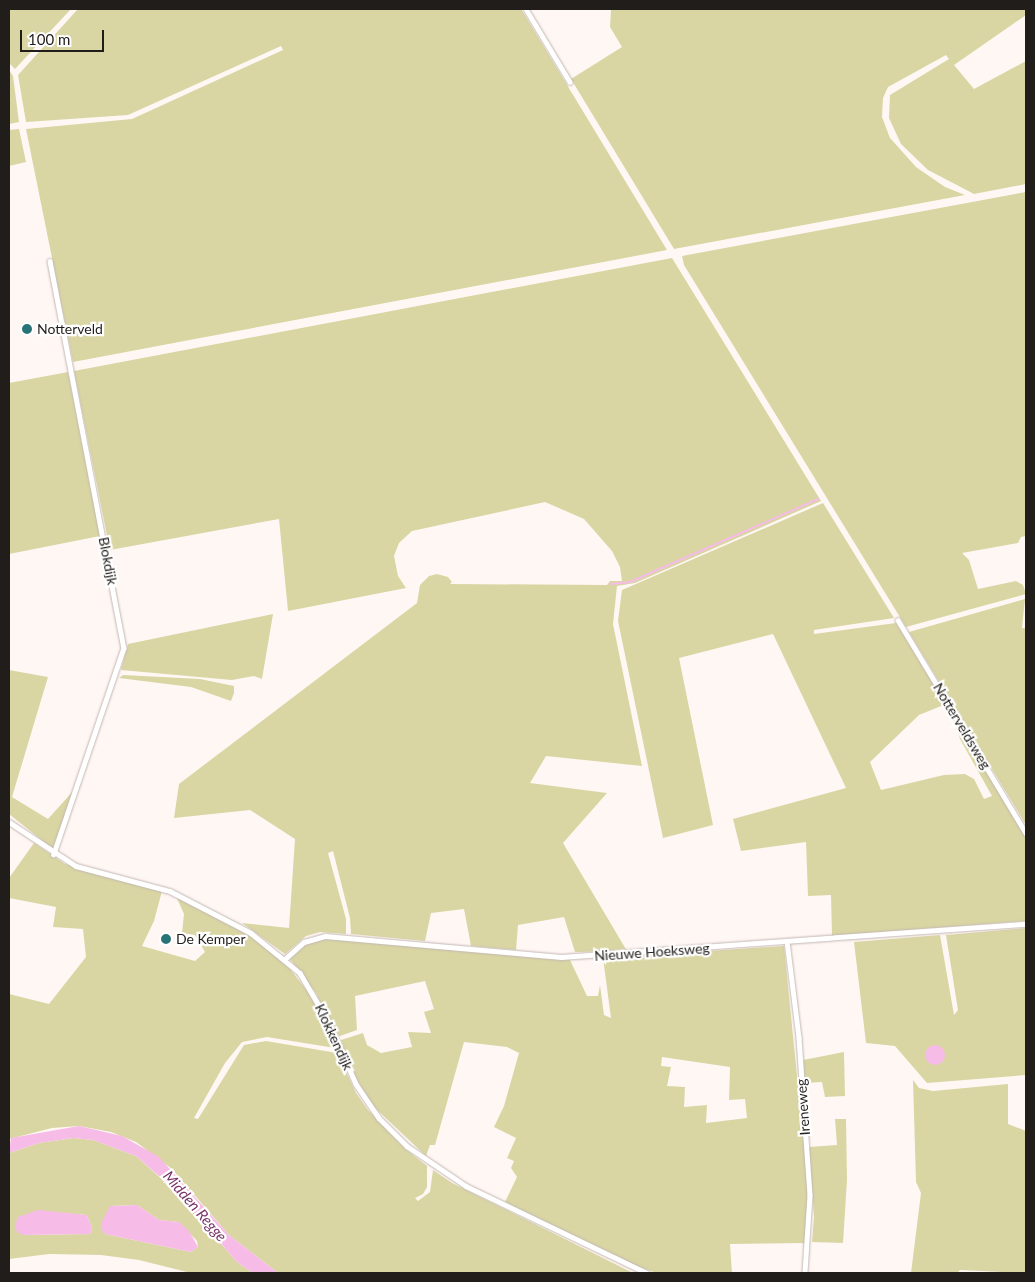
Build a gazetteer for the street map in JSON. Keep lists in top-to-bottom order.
{
  "streets": {
    "street": [
      "Blokdijk",
      "Notterveldsweg",
      "Nieuwe Hoeksweg",
      "Klokkendijk",
      "Ireneweg"
    ]
  },
  "crossings": [
    ["Blokdijk", "Klokkendijk"],
    ["Nieuwe Hoeksweg", "Klokkendijk"],
    ["Nieuwe Hoeksweg", "Ireneweg"]
  ],
  "water": ["Midden Regge"],
  "places": ["Notterveld", "De Kemper"],
  "scale_bar": "100 m"
}
